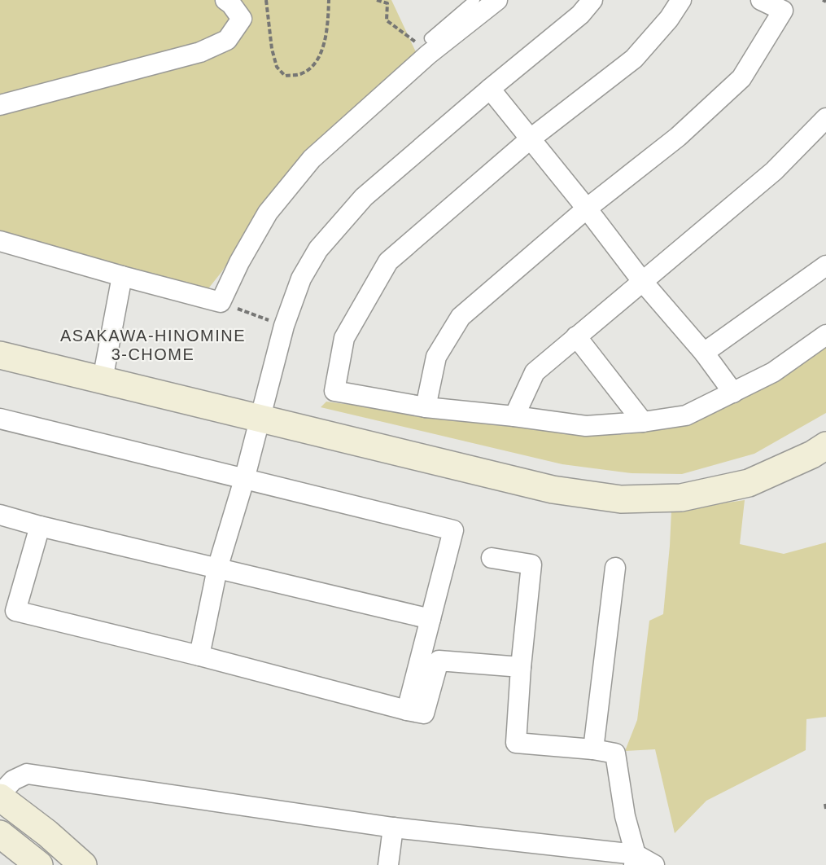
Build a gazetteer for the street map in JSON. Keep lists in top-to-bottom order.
{
  "districts": ["ASAKAWA-HINOMINE 3-CHOME"]
}
